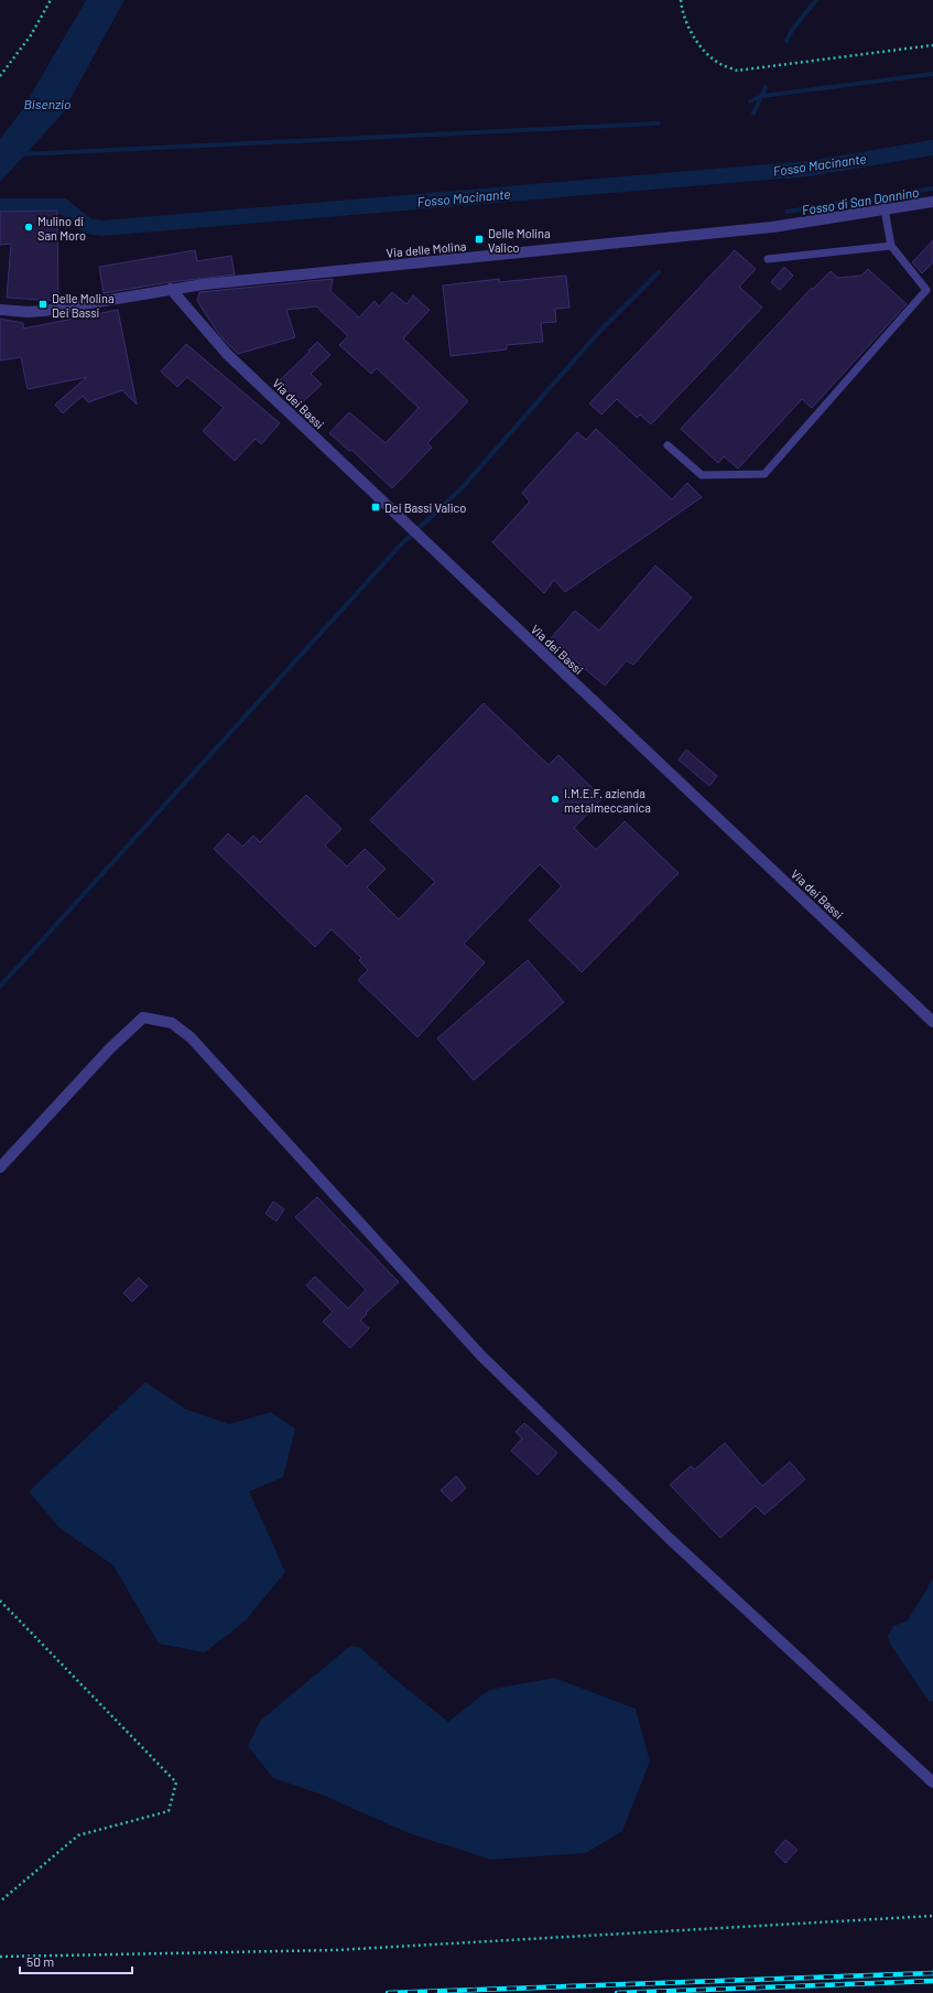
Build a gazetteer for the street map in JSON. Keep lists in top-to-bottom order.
{
  "streets": {
    "street": ["Via delle Molina", "Via dei Bassi"]
  },
  "crossings": [
    ["Via delle Molina", "Via dei Bassi"]
  ],
  "water": ["Bisenzio", "Fosso Macinante", "Fosso di San Donnino"],
  "places": {
    "other": ["Mulino di San Moro", "I.M.E.F. azienda metalmeccanica"],
    "transit": ["Delle Molina Valico", "Delle Molina Dei Bassi", "Dei Bassi Valico"]
  },
  "scale_bar": "50 m"
}
